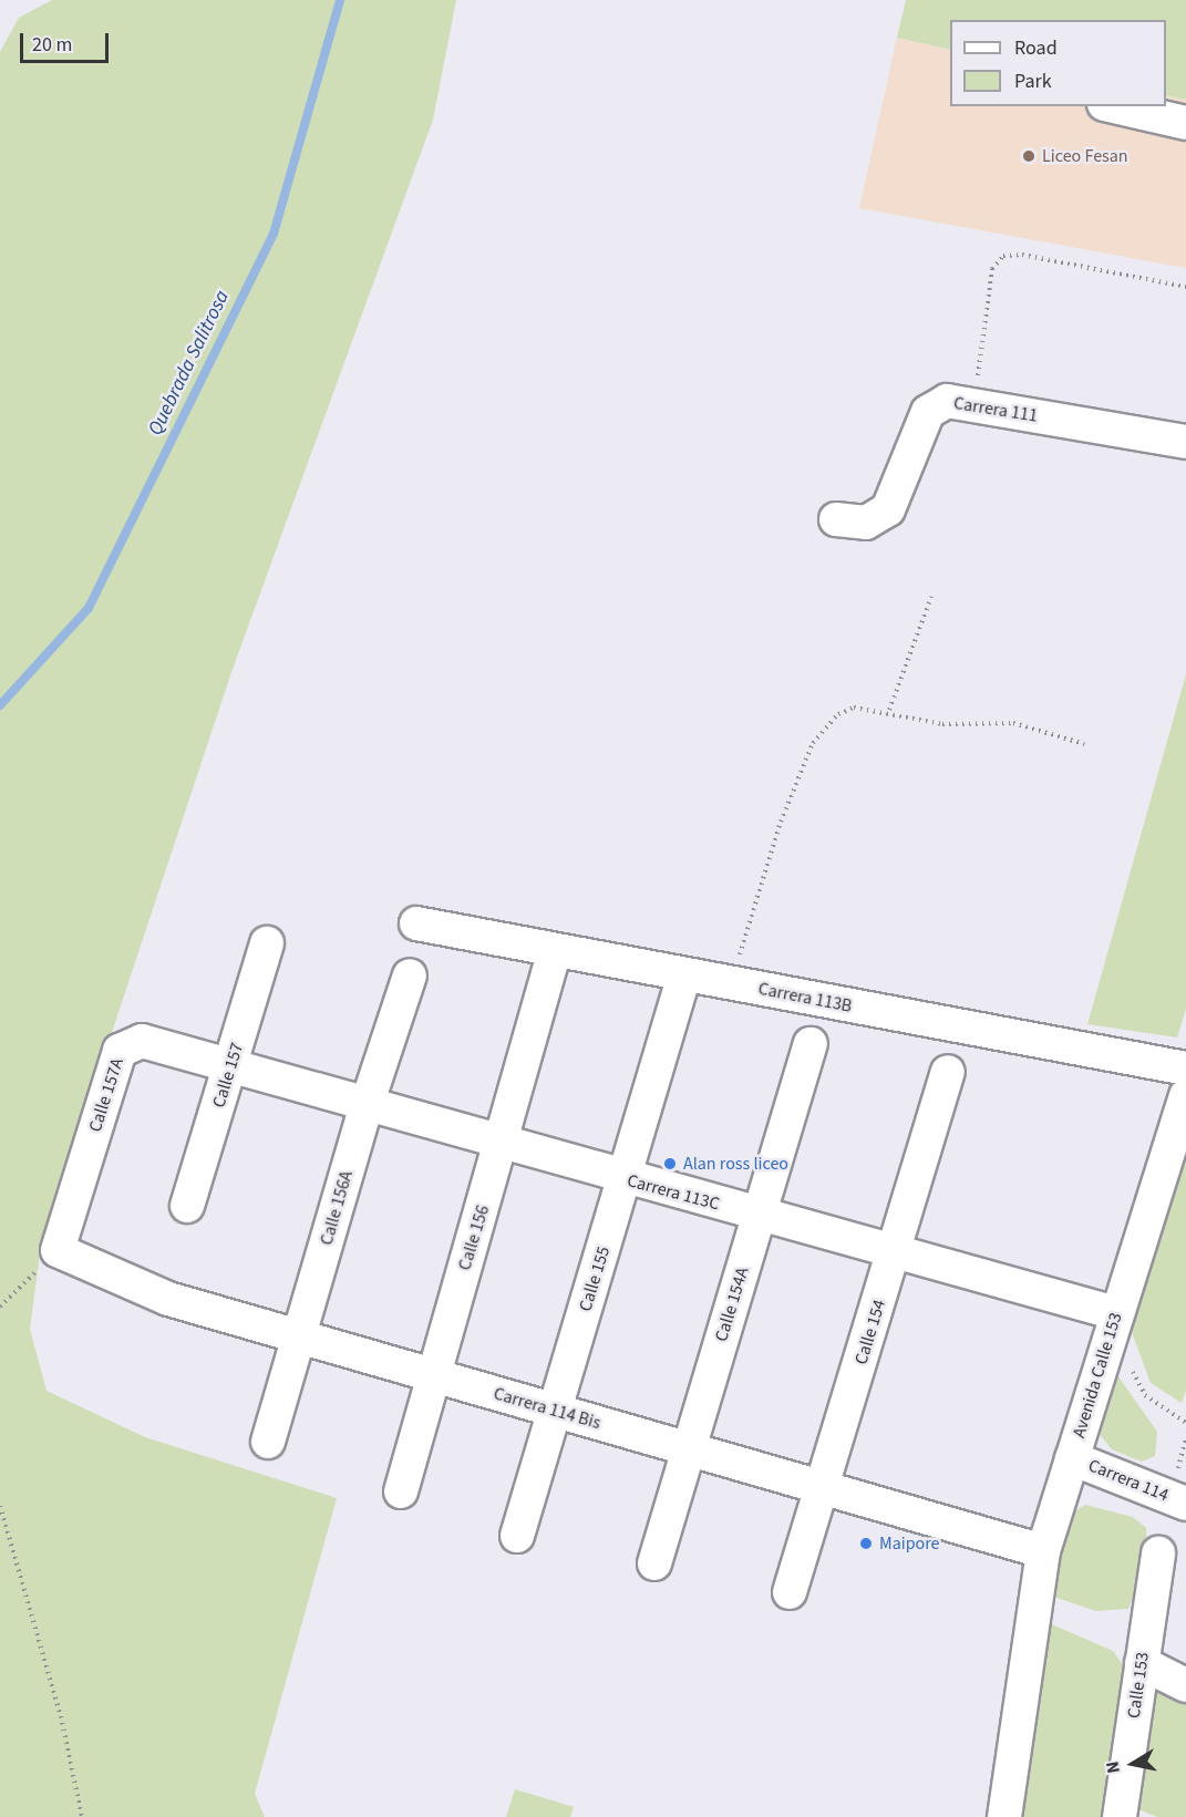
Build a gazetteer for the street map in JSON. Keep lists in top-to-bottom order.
{
  "streets": {
    "street": [
      "Carrera 111",
      "Carrera 113B",
      "Calle 157",
      "Calle 157A",
      "Carrera 113C",
      "Calle 156A",
      "Calle 156",
      "Calle 155",
      "Calle 154A",
      "Calle 154",
      "Avenida Calle 153",
      "Carrera 114 Bis",
      "Carrera 114",
      "Calle 153"
    ]
  },
  "crossings": [
    ["Carrera 113B", "Calle 156"],
    ["Carrera 113B", "Calle 155"],
    ["Calle 157", "Calle 157A"],
    ["Calle 157", "Carrera 113C"],
    ["Calle 157A", "Carrera 113C"],
    ["Calle 157A", "Carrera 114 Bis"],
    ["Carrera 113C", "Calle 156A"],
    ["Carrera 113C", "Calle 156"],
    ["Carrera 113C", "Calle 155"],
    ["Carrera 113C", "Calle 154A"],
    ["Carrera 113C", "Calle 154"],
    ["Carrera 113C", "Avenida Calle 153"],
    ["Calle 156A", "Carrera 114 Bis"],
    ["Calle 156", "Carrera 114 Bis"],
    ["Calle 155", "Carrera 114 Bis"],
    ["Calle 154A", "Carrera 114 Bis"],
    ["Calle 154", "Carrera 114 Bis"],
    ["Avenida Calle 153", "Carrera 114 Bis"],
    ["Avenida Calle 153", "Carrera 114"]
  ],
  "water": ["Quebrada Salitrosa"],
  "places": ["Liceo Fesan", "Alan ross liceo", "Maipore"],
  "legend": ["Road", "Park"],
  "scale_bar": "20 m",
  "north": "left"
}
